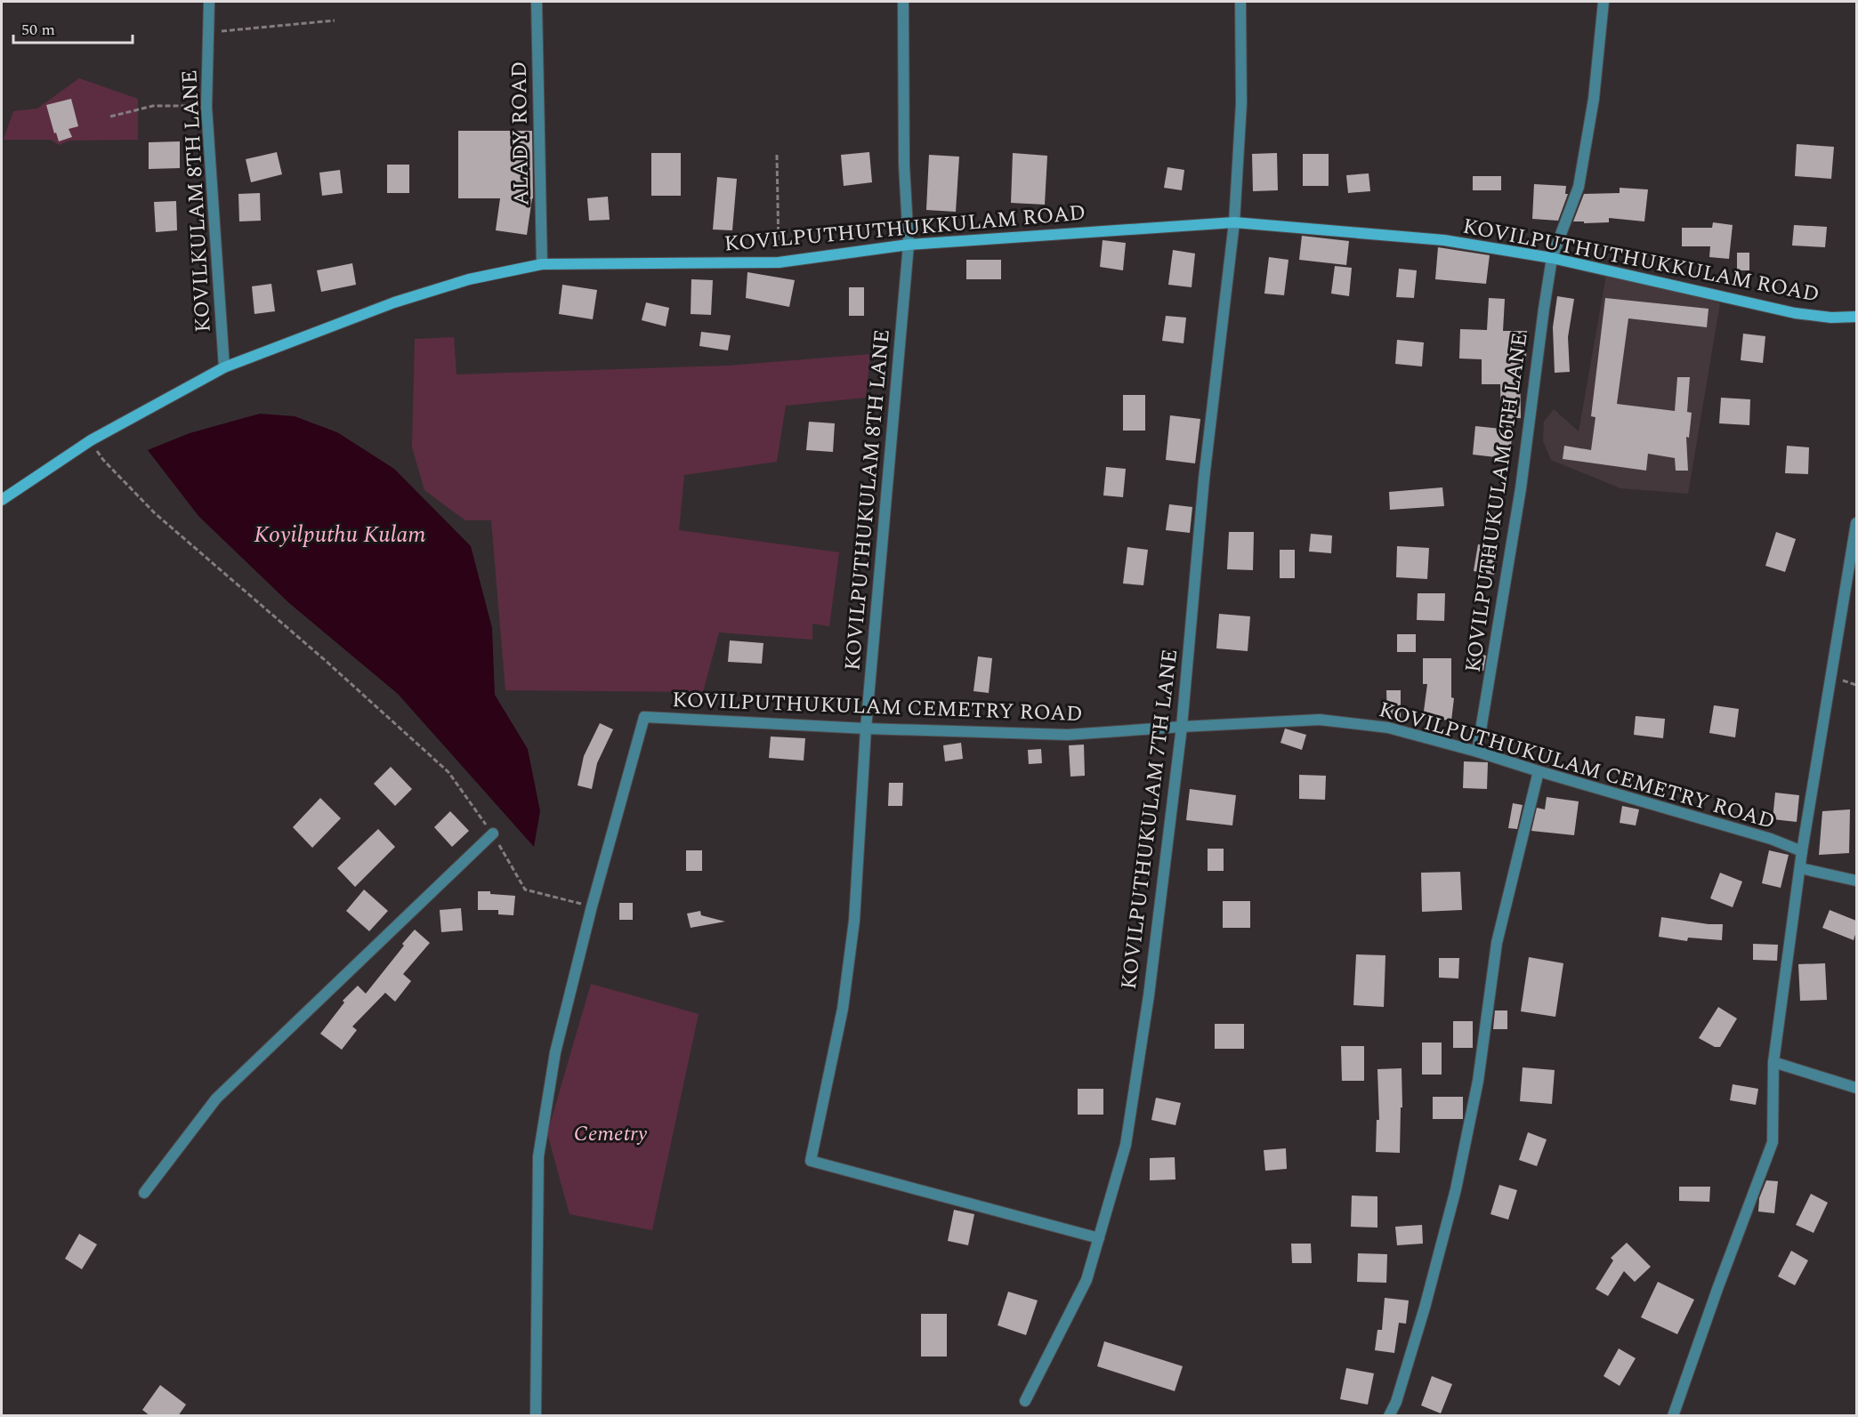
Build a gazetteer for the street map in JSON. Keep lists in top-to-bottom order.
{
  "streets": {
    "street": [
      "ALADY ROAD",
      "KOVILKULAM 8TH LANE",
      "KOVILPUTHUTHUKKULAM ROAD",
      "KOVILPUTHUKULAM 8TH LANE",
      "KOVILPUTHUKULAM 6TH LANE",
      "KOVILPUTHUKULAM CEMETRY ROAD",
      "KOVILPUTHUKULAM 7TH LANE"
    ]
  },
  "crossings": [
    ["ALADY ROAD", "KOVILPUTHUTHUKKULAM ROAD"],
    ["KOVILKULAM 8TH LANE", "KOVILPUTHUTHUKKULAM ROAD"],
    ["KOVILPUTHUTHUKKULAM ROAD", "KOVILPUTHUKULAM 8TH LANE"],
    ["KOVILPUTHUTHUKKULAM ROAD", "KOVILPUTHUKULAM 6TH LANE"],
    ["KOVILPUTHUTHUKKULAM ROAD", "KOVILPUTHUKULAM 7TH LANE"],
    ["KOVILPUTHUKULAM 8TH LANE", "KOVILPUTHUKULAM CEMETRY ROAD"],
    ["KOVILPUTHUKULAM 8TH LANE", "KOVILPUTHUKULAM 7TH LANE"],
    ["KOVILPUTHUKULAM 6TH LANE", "KOVILPUTHUKULAM CEMETRY ROAD"],
    ["KOVILPUTHUKULAM CEMETRY ROAD", "KOVILPUTHUKULAM 7TH LANE"]
  ],
  "water": ["Koyilputhu Kulam"],
  "parks": ["Cemetry"],
  "scale_bar": "50 m"
}
